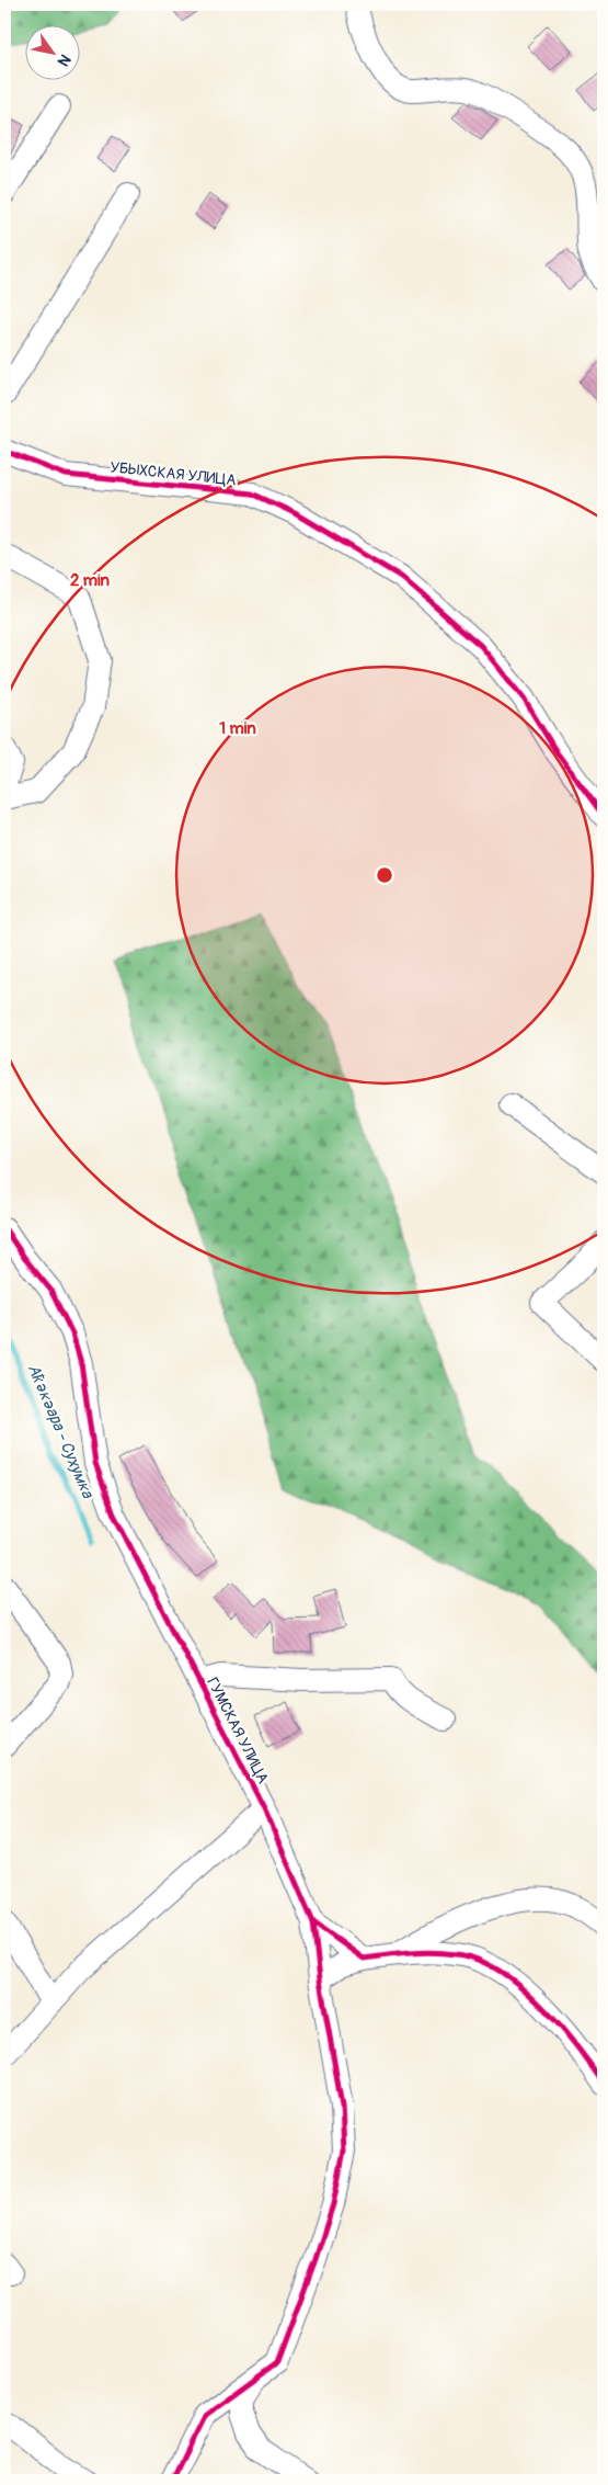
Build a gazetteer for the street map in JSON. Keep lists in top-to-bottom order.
{
  "streets": {
    "street": ["УБЫХСКАЯ УЛИЦА", "ГУМСКАЯ УЛИЦА"]
  },
  "water": ["Аҟәкәара - Сухумка"],
  "north": "bottom right",
  "rings": ["2 min", "1 min"]
}
